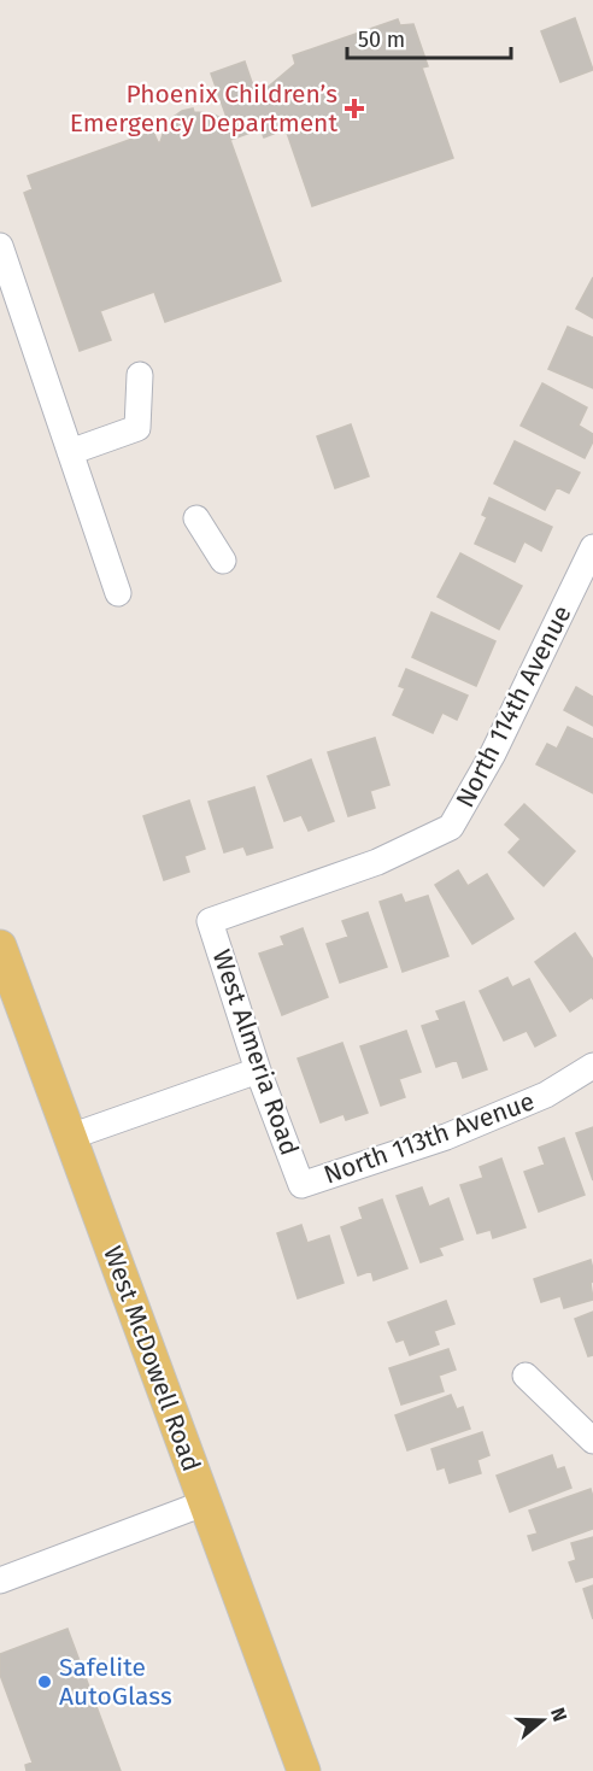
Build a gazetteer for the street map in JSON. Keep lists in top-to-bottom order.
{
  "streets": {
    "main road": ["West McDowell Road"],
    "street": ["North 114th Avenue", "West Almeria Road", "North 113th Avenue"]
  },
  "crossings": [
    ["North 114th Avenue", "West Almeria Road"],
    ["West Almeria Road", "North 113th Avenue"]
  ],
  "places": {
    "health": ["Phoenix Children’s Emergency Department"],
    "other": ["Safelite AutoGlass"]
  },
  "scale_bar": "50 m",
  "north": "right"
}
